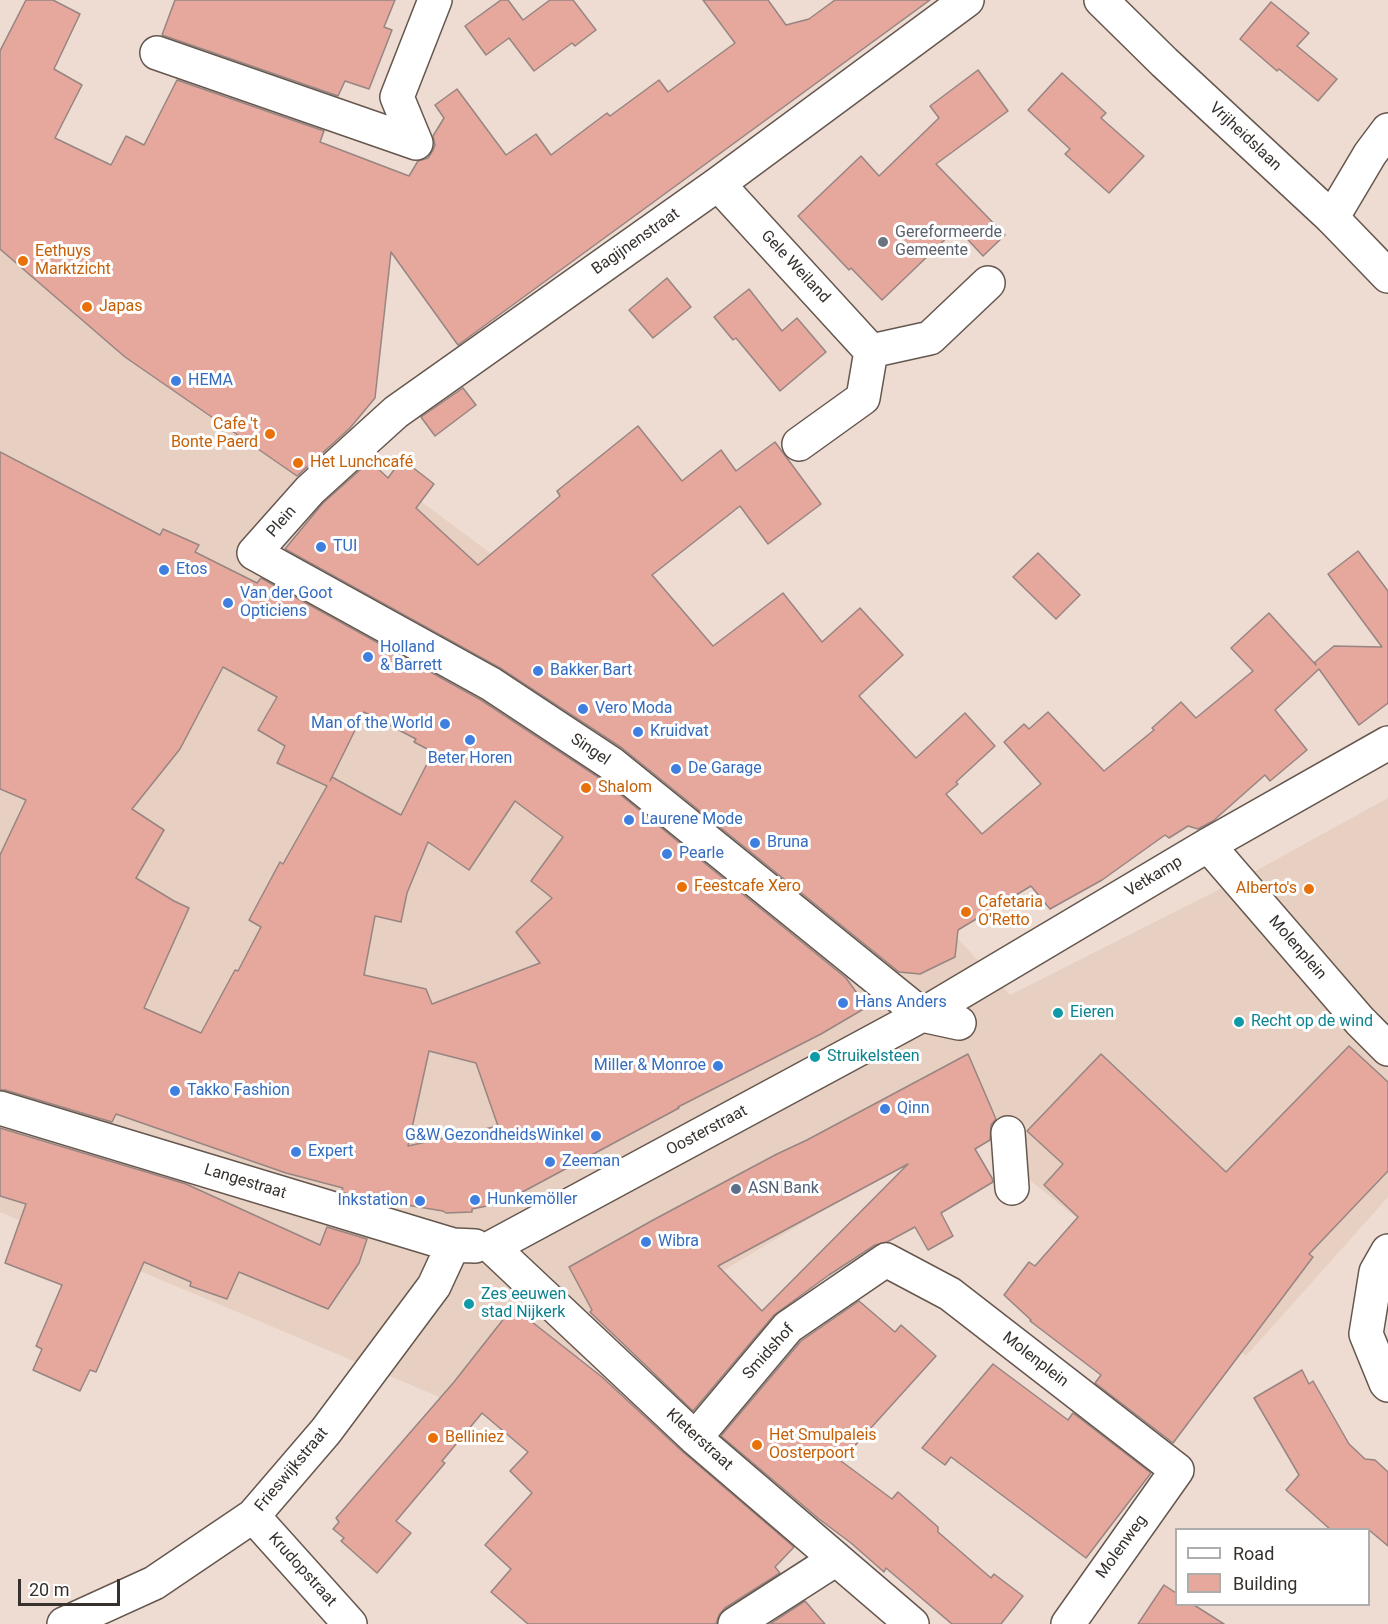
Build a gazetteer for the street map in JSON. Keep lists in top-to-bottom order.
{
  "streets": {
    "street": [
      "Vrijheidslaan",
      "Bagijnenstraat",
      "Gele Weiland",
      "Plein",
      "Singel",
      "Vetkamp",
      "Molenplein",
      "Oosterstraat",
      "Langestraat",
      "Smidshof",
      "Kleterstraat",
      "Frieswijkstraat",
      "Molenweg",
      "Krudopstraat"
    ]
  },
  "crossings": [
    ["Bagijnenstraat", "Gele Weiland"],
    ["Bagijnenstraat", "Plein"],
    ["Plein", "Singel"],
    ["Singel", "Vetkamp"],
    ["Singel", "Oosterstraat"],
    ["Vetkamp", "Molenplein"],
    ["Vetkamp", "Oosterstraat"],
    ["Molenplein", "Smidshof"],
    ["Molenplein", "Molenweg"],
    ["Oosterstraat", "Langestraat"],
    ["Oosterstraat", "Kleterstraat"],
    ["Langestraat", "Kleterstraat"],
    ["Langestraat", "Frieswijkstraat"],
    ["Smidshof", "Kleterstraat"],
    ["Frieswijkstraat", "Krudopstraat"]
  ],
  "places": [
    "Gereformeerde Gemeente",
    "Eethuys Marktzicht",
    "Japas",
    "HEMA",
    "Cafe 't Bonte Paerd",
    "Het Lunchcafé",
    "TUI",
    "Etos",
    "Van der Goot Opticiens",
    "Holland & Barrett",
    "Bakker Bart",
    "Vero Moda",
    "Man of the World",
    "Kruidvat",
    "Beter Horen",
    "De Garage",
    "Shalom",
    "Laurene Mode",
    "Bruna",
    "Pearle",
    "Feestcafe Xero",
    "Alberto's",
    "Cafetaria O'Retto",
    "Hans Anders",
    "Eieren",
    "Recht op de wind",
    "Struikelsteen",
    "Miller & Monroe",
    "Takko Fashion",
    "Qinn",
    "G&W GezondheidsWinkel",
    "Expert",
    "Zeeman",
    "ASN Bank",
    "Hunkemöller",
    "Inkstation",
    "Wibra",
    "Zes eeuwen stad Nijkerk",
    "Belliniez",
    "Het Smulpaleis Oosterpoort"
  ],
  "legend": ["Road", "Building"],
  "scale_bar": "20 m"
}
